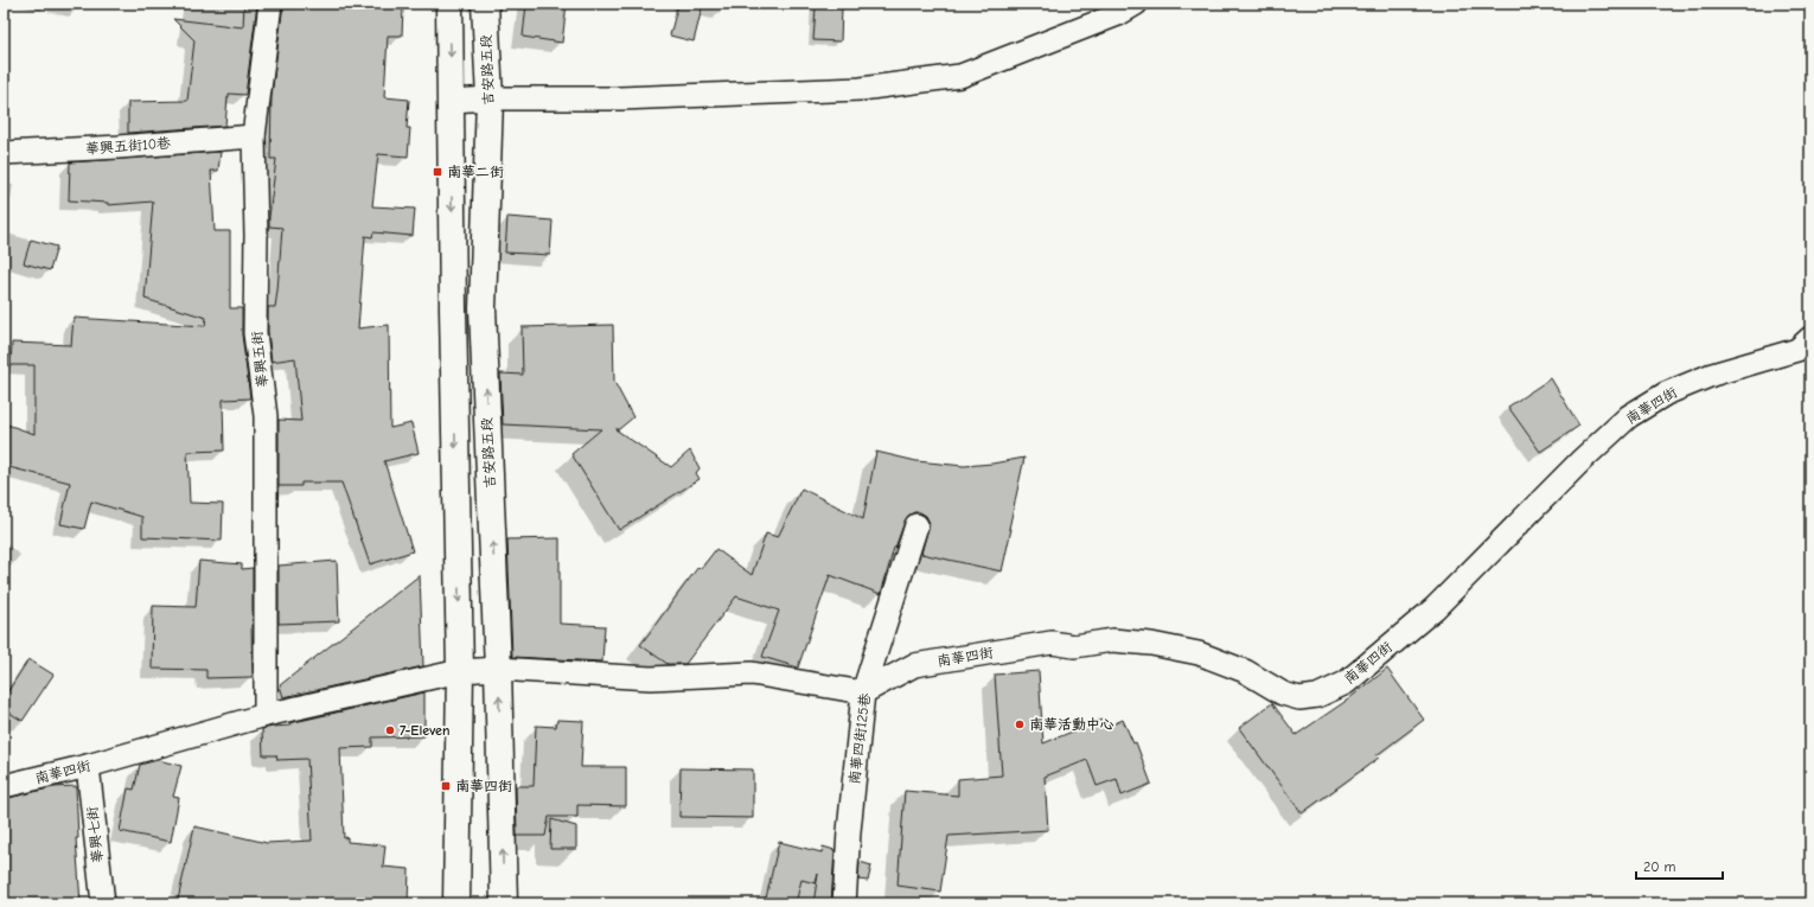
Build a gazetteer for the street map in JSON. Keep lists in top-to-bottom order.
{
  "streets": {
    "main road": ["吉安路五段"],
    "street": [
      "華興五街10巷",
      "華興五街",
      "南華四街",
      "南華四街125巷",
      "華興七街"
    ]
  },
  "crossings": [
    ["吉安路五段", "南華四街"],
    ["華興五街10巷", "華興五街"],
    ["華興五街", "南華四街"],
    ["南華四街", "南華四街125巷"],
    ["南華四街", "華興七街"]
  ],
  "places": {
    "transit": ["南華二街", "南華四街"],
    "other": ["南華活動中心", "7-Eleven"]
  },
  "scale_bar": "20 m"
}
